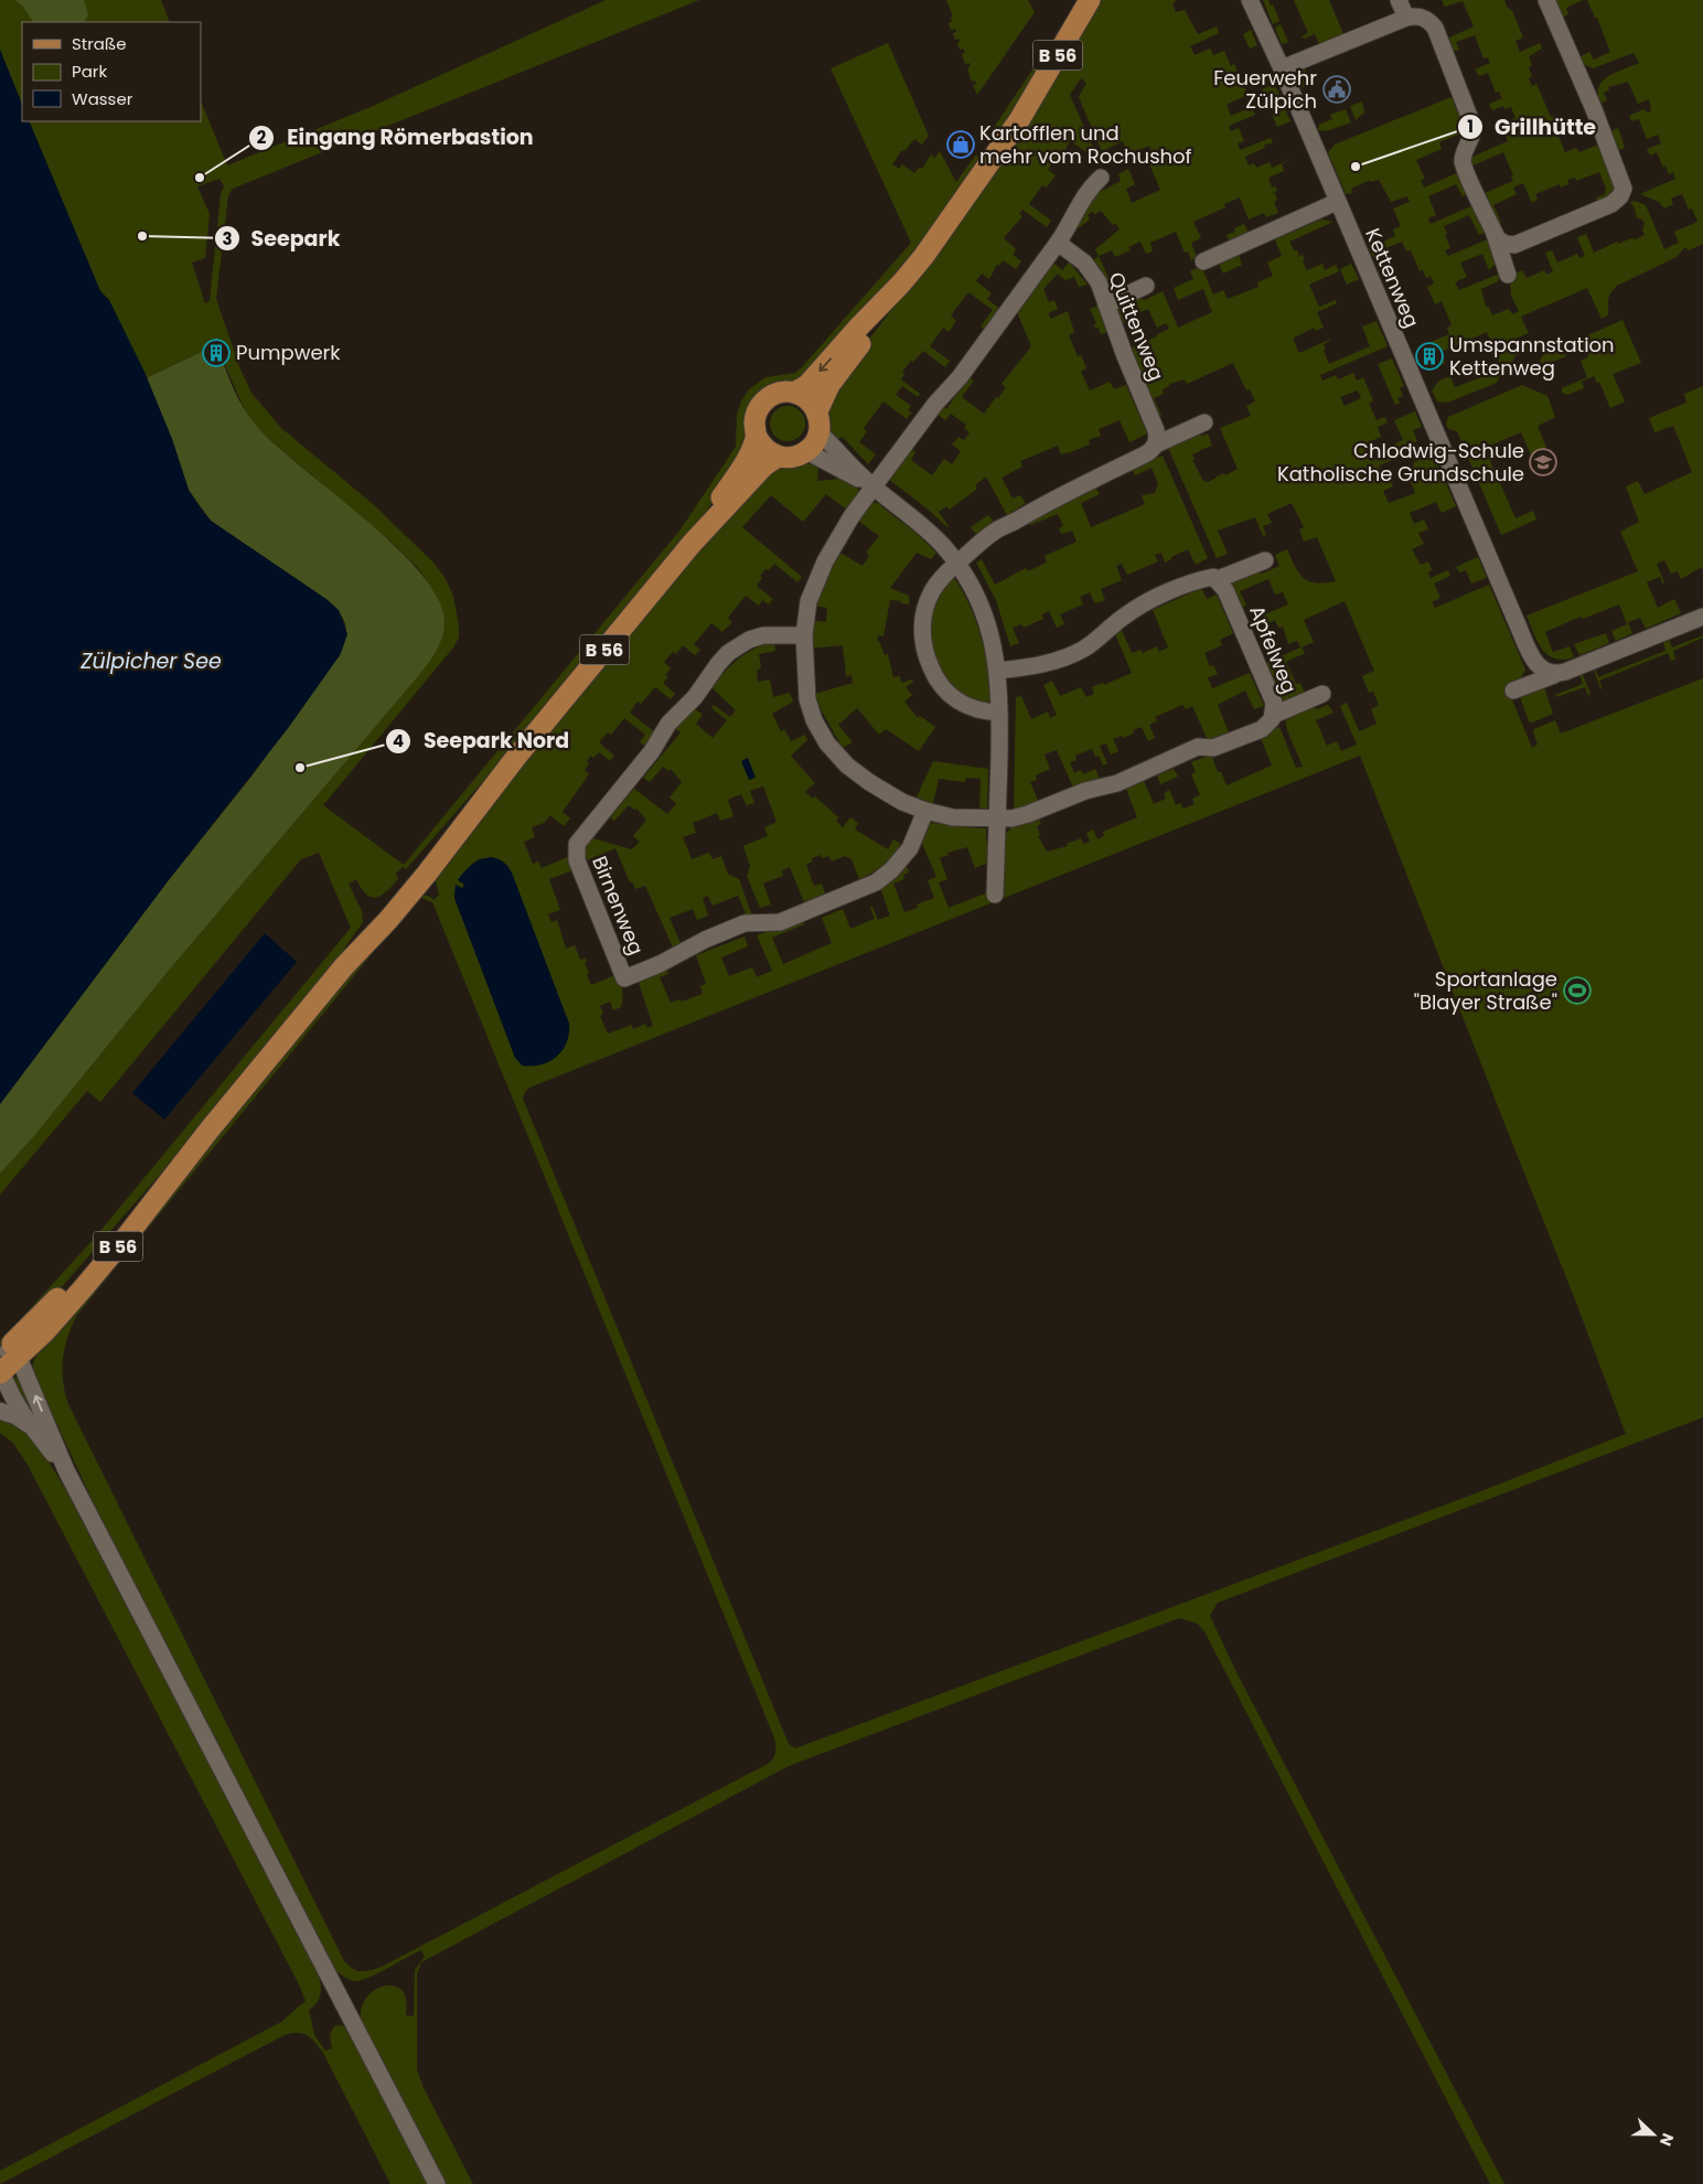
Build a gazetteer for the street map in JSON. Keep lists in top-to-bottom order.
{
  "streets": {
    "main road": ["B 56"],
    "street": [
      "Kettenweg",
      "Quittenweg",
      "Apfelweg",
      "Birnenweg"
    ]
  },
  "crossings": [
    ["Apfelweg", "Birnenweg"]
  ],
  "water": ["Zülpicher See"],
  "places": {
    "public building": ["Feuerwehr Zülpich"],
    "shop": ["Kartofflen und mehr vom Rochushof"],
    "other": [
      "Grillhütte",
      "Eingang Römerbastion",
      "Seepark",
      "Seepark Nord"
    ],
    "building": ["Pumpwerk", "Umspannstation Kettenweg"],
    "school or university": ["Chlodwig-Schule Katholische Grundschule"],
    "sports": ["Sportanlage \"Blayer Straße\""]
  },
  "legend": ["Straße", "Park", "Wasser"],
  "north": "right"
}
